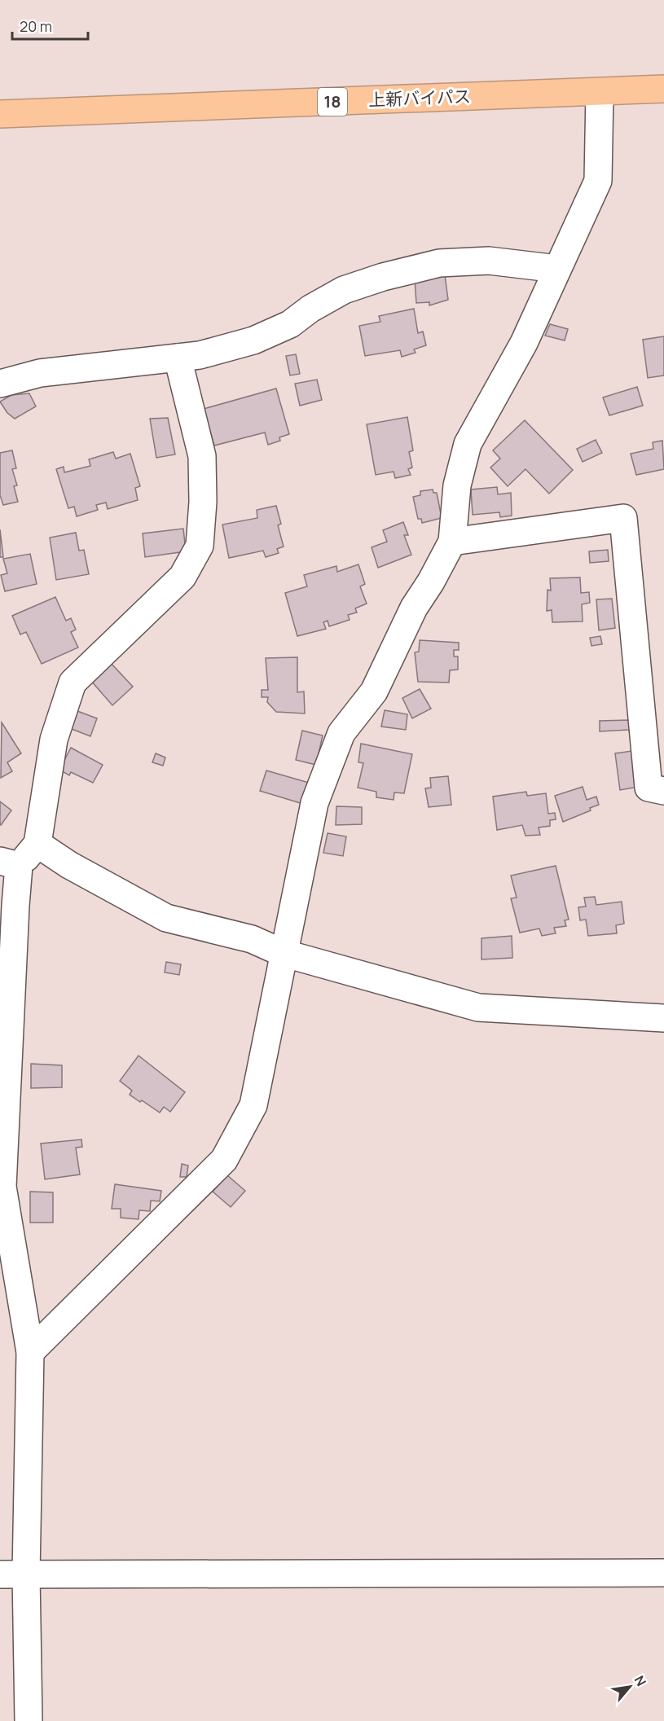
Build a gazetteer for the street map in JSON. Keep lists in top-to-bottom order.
{
  "streets": {
    "highway": ["上新バイパス", "18"]
  },
  "scale_bar": "20 m",
  "north": "top right"
}
